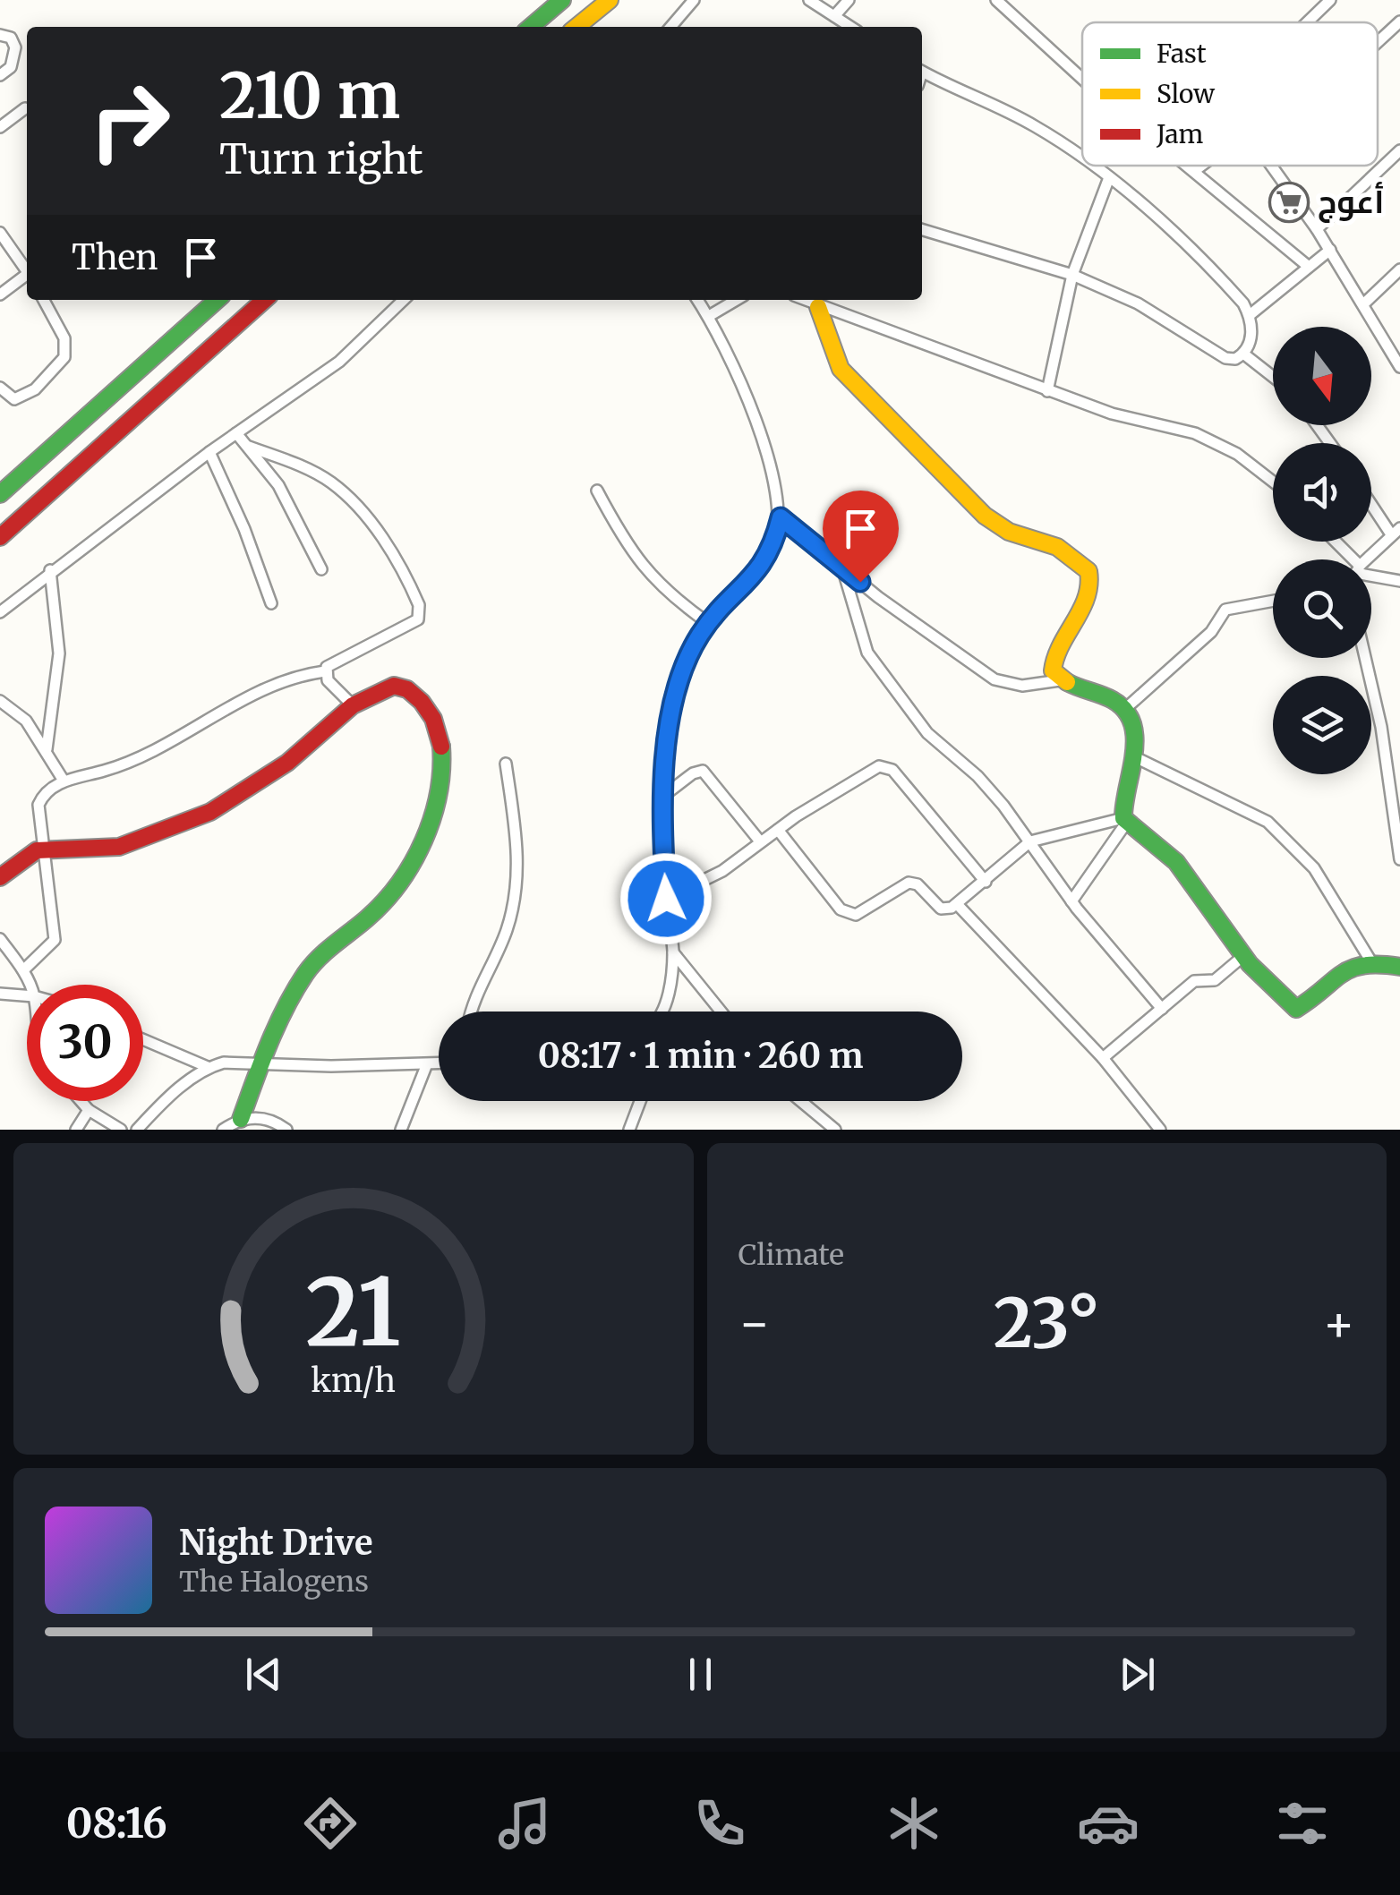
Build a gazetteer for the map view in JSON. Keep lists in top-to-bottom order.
{
  "places": {
    "supermarket": ["أعوج"]
  },
  "legend": ["Fast", "Slow", "Jam"],
  "north": "bottom",
  "page": {
    "turn": ["210 m", "Turn right"],
    "then": "Then",
    "limit": "30",
    "trip": "08:17 · 1 min · 260 m",
    "tile": "Climate",
    "heat": ["−", "23°", "+"],
    "song": ["Night Drive", "The Halogens"],
    "tabs": "08:16",
    "gauge": ["21", "km/h"]
  }
}
